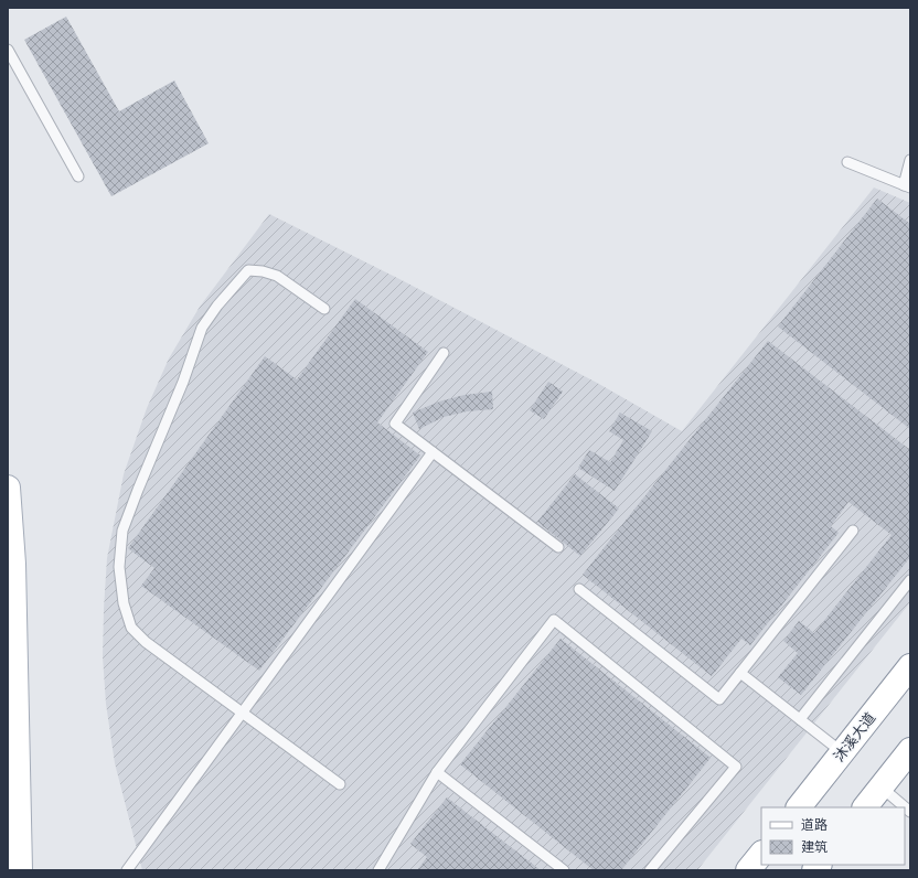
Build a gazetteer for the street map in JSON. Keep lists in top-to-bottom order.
{
  "streets": {
    "main road": ["沐溪大道"]
  },
  "legend": ["道路", "建筑"]
}
